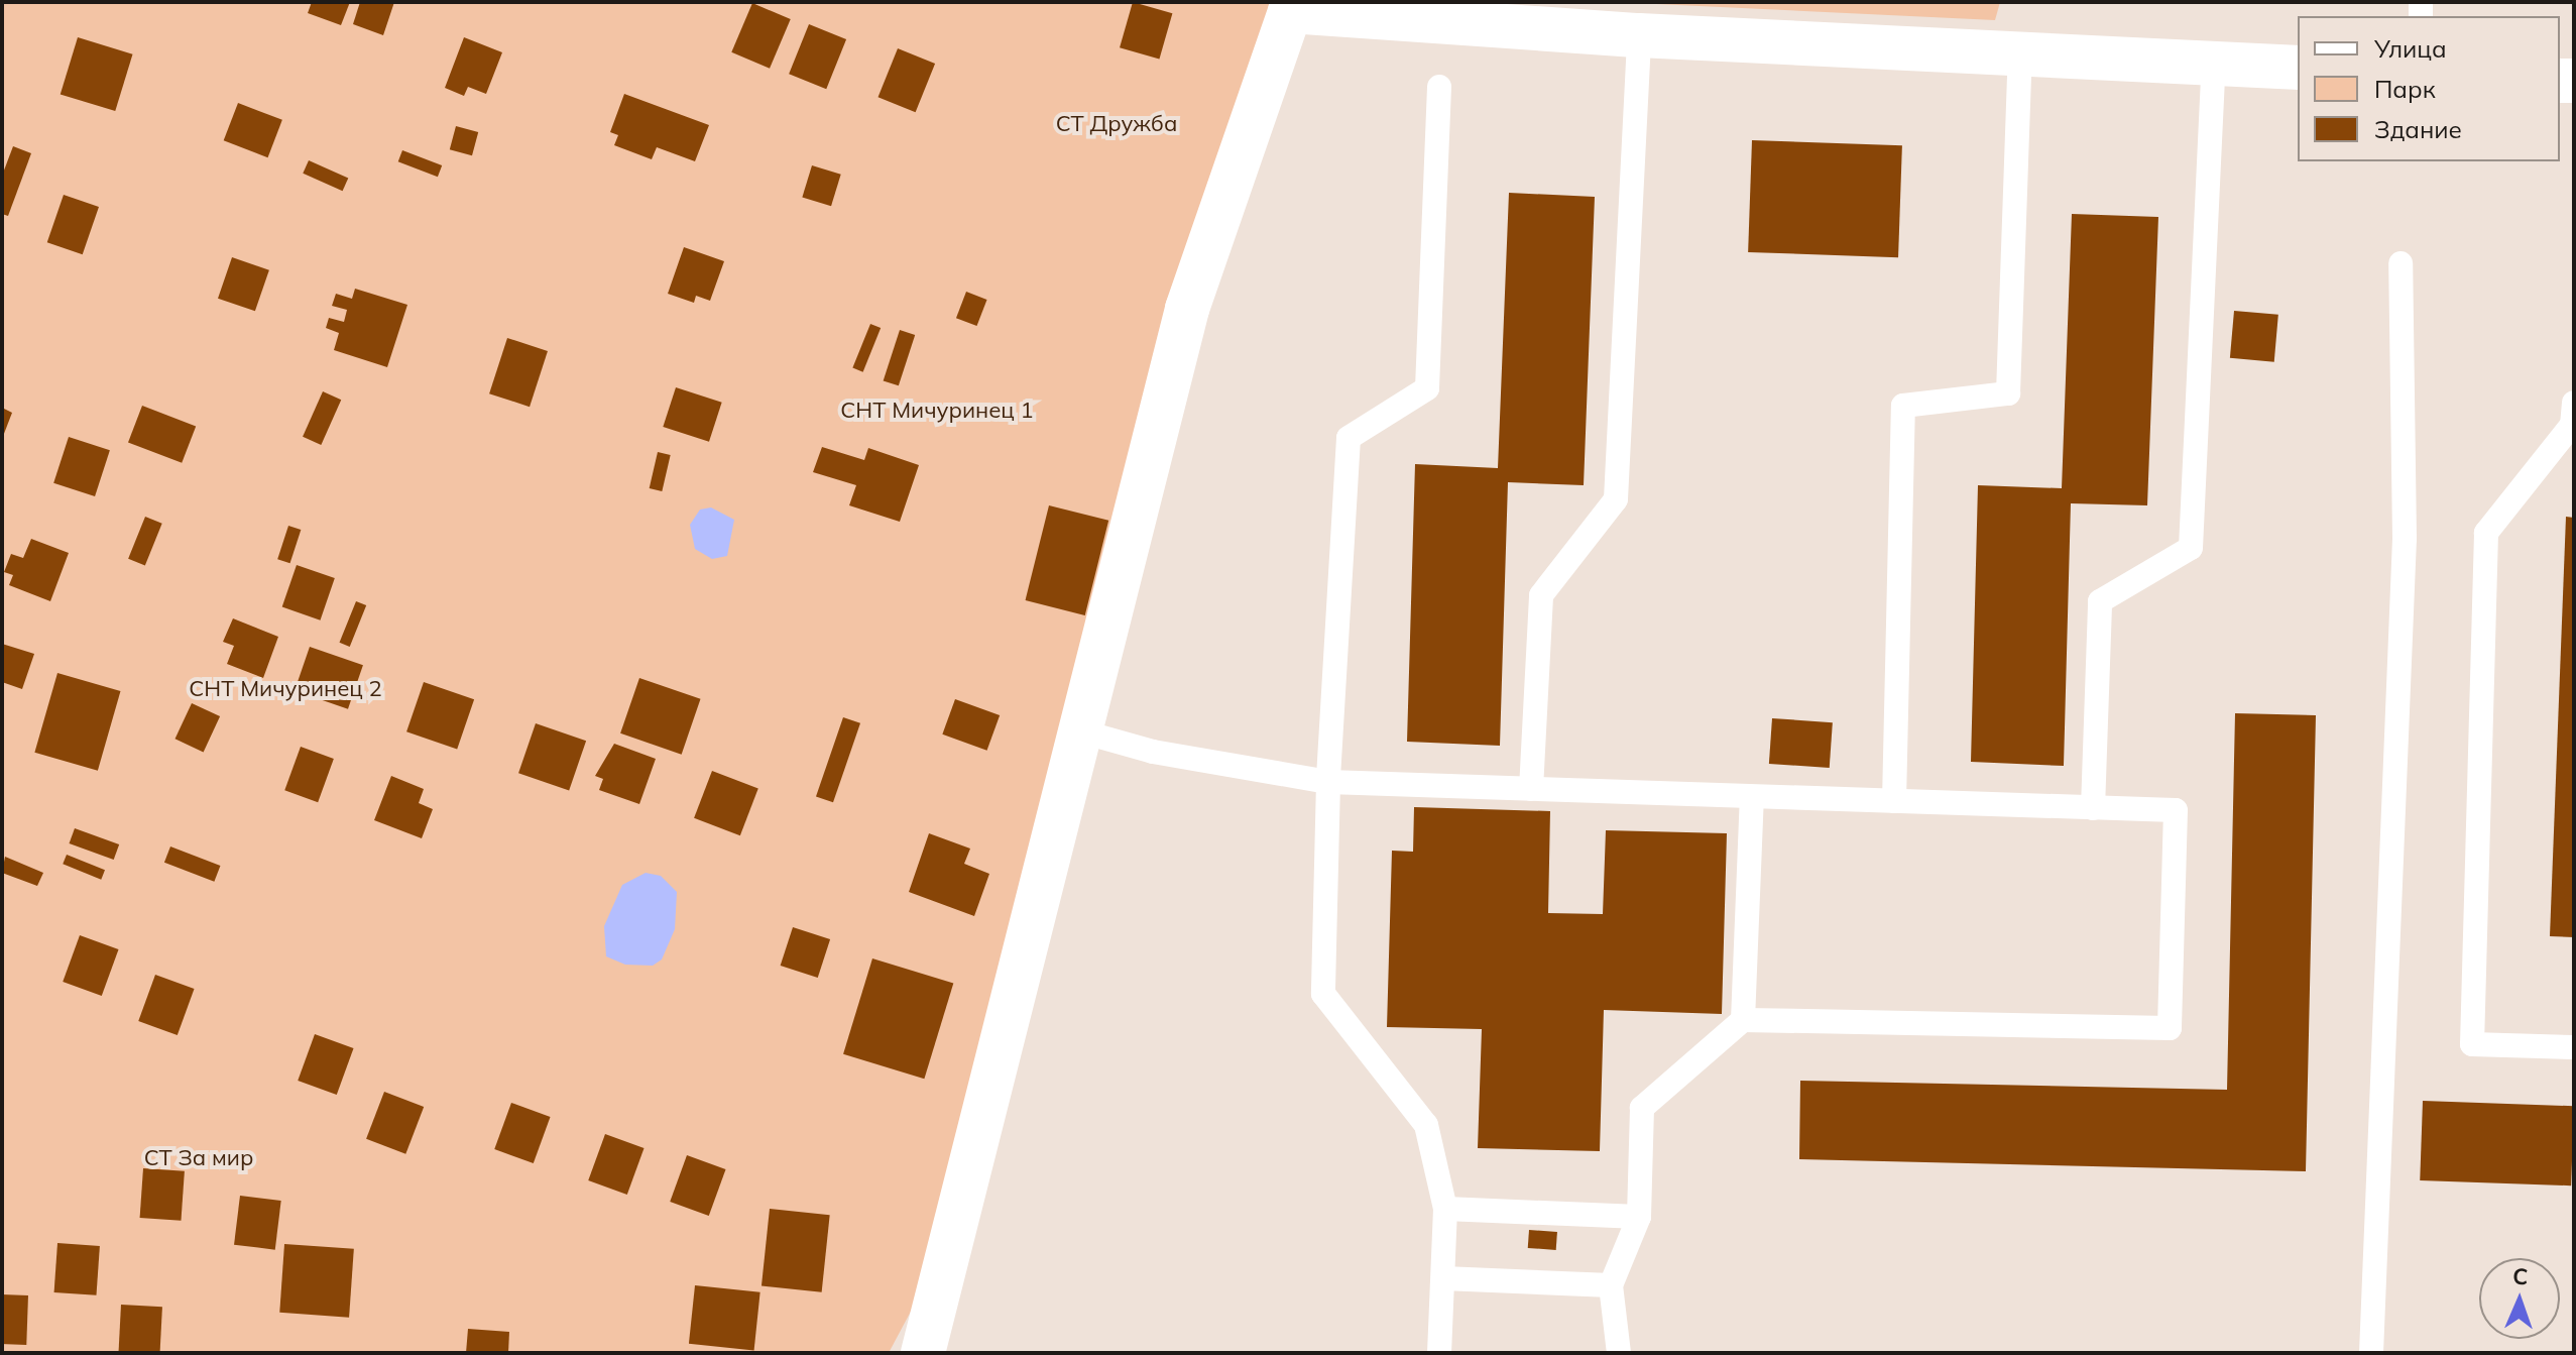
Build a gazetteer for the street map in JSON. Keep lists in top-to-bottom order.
{
  "parks": [
    "СТ Дружба",
    "СНТ Мичуринец 1",
    "СНТ Мичуринец 2",
    "СТ За мир"
  ],
  "legend": ["Улица", "Парк", "Здание"],
  "north": "top"
}
